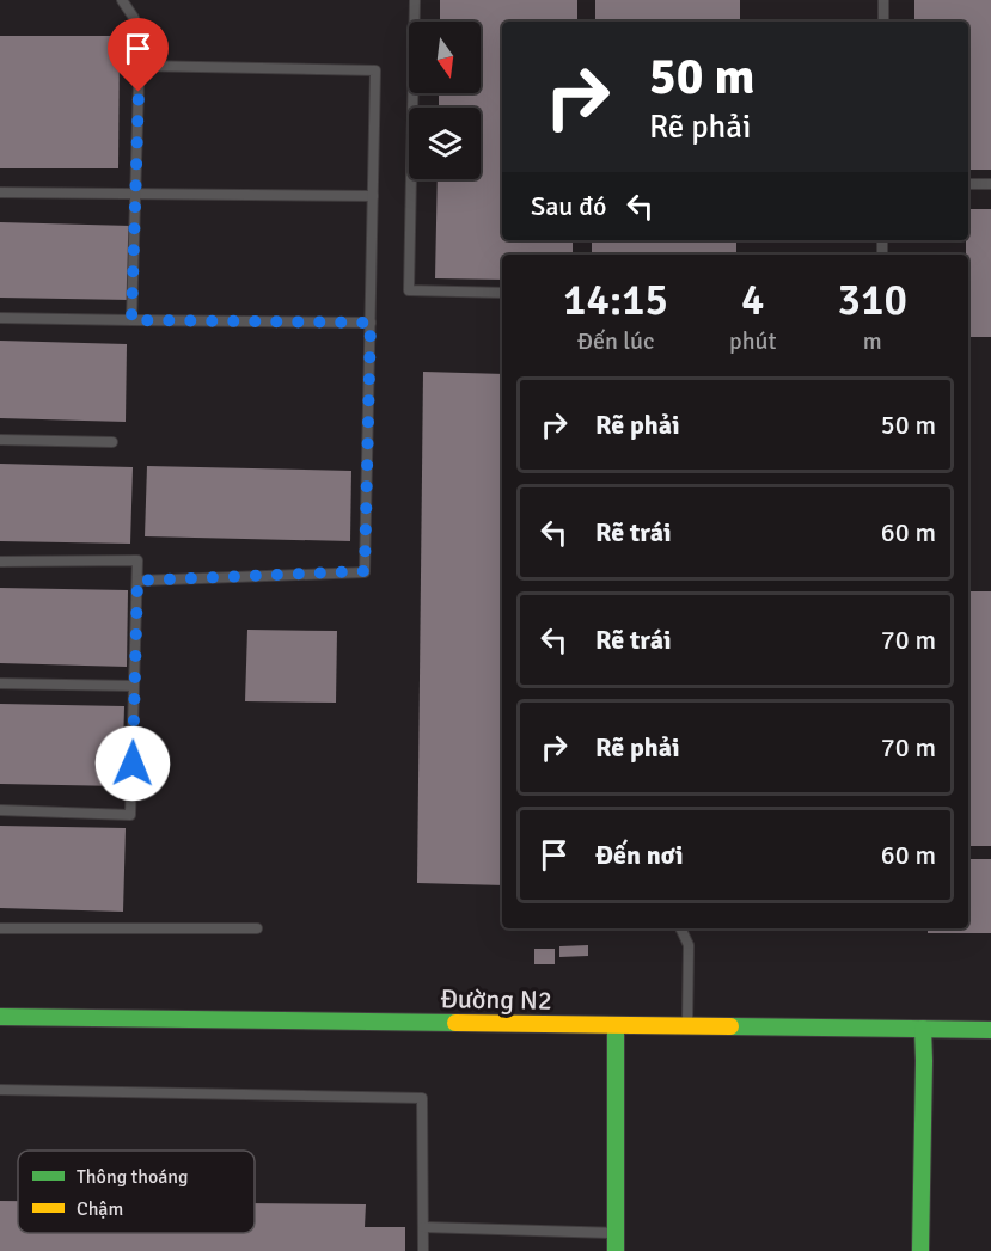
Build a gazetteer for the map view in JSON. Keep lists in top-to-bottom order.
{
  "streets": {
    "street": ["Đường N2"]
  },
  "legend": ["Thông thoáng", "Chậm"],
  "north": "bottom",
  "page": {
    "turn": ["50 m", "Rẽ phải"],
    "then": "Sau đó",
    "eta": [
      "14:15",
      "Đến lúc",
      "4",
      "phút",
      "310",
      "m"
    ],
    "list": [
      {
        "name": "Rẽ phải",
        "value": "50 m"
      },
      {
        "name": "Rẽ trái",
        "value": "60 m"
      },
      {
        "name": "Rẽ trái",
        "value": "70 m"
      },
      {
        "name": "Rẽ phải",
        "value": "70 m"
      },
      {
        "name": "Đến nơi",
        "value": "60 m"
      }
    ]
  }
}
